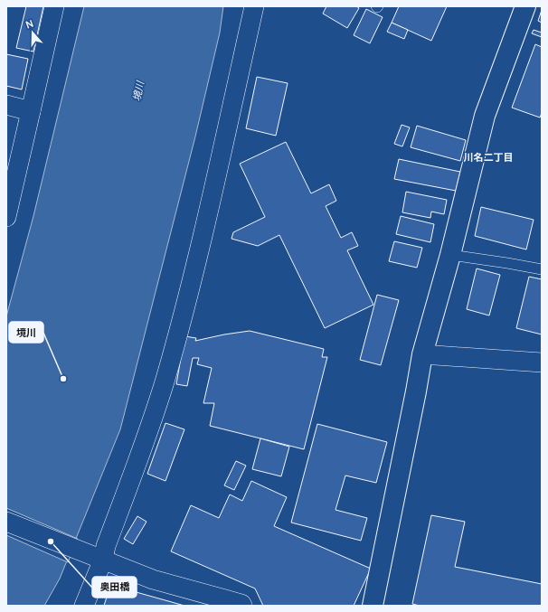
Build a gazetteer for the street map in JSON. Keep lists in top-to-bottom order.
{
  "districts": ["川名二丁目"],
  "water": ["境川"],
  "places": ["境川", "奥田橋"],
  "north": "top"
}
